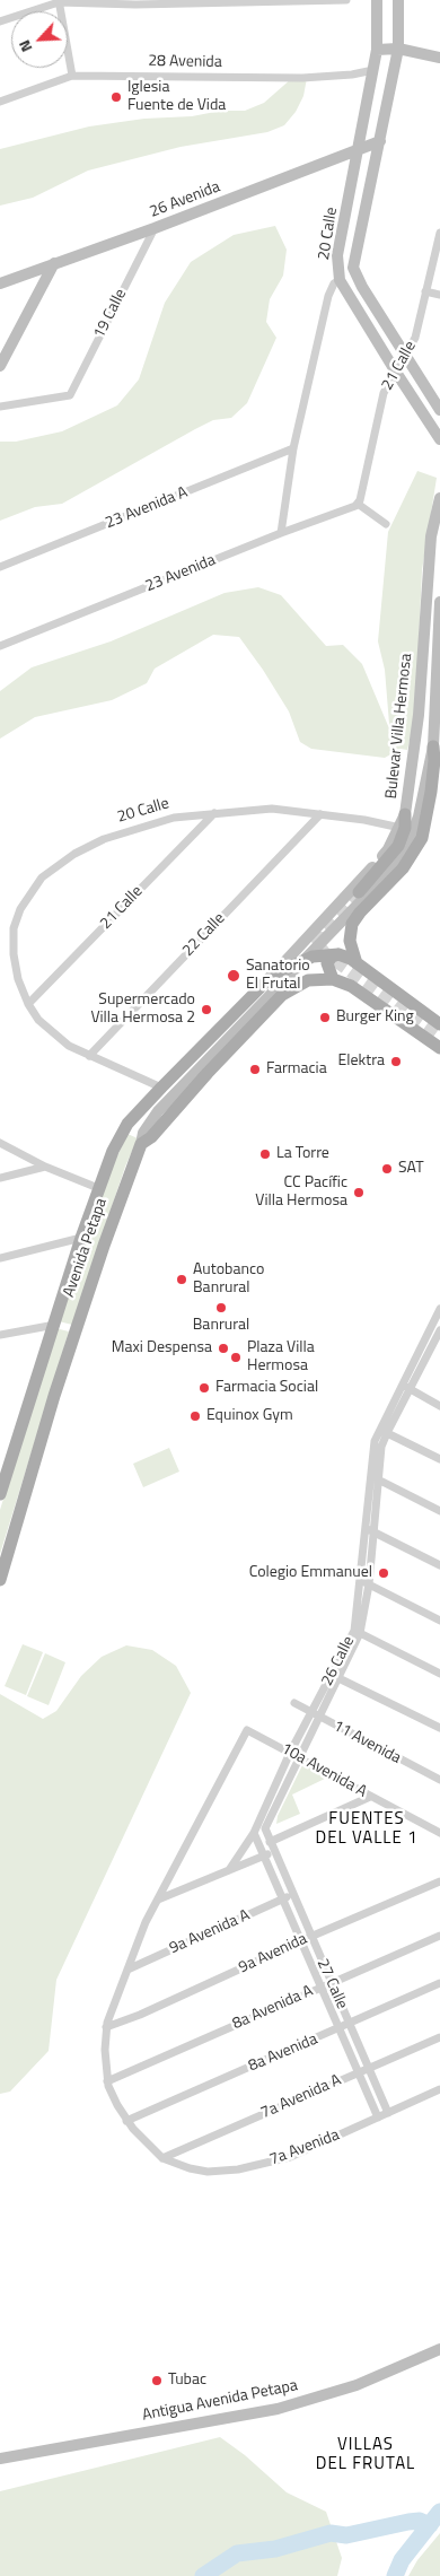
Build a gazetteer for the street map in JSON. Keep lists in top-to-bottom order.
{
  "streets": {
    "main road": [
      "26 Avenida",
      "20 Calle",
      "Bulevar Villa Hermosa",
      "Avenida Petapa",
      "Antigua Avenida Petapa"
    ],
    "street": [
      "28 Avenida",
      "19 Calle",
      "21 Calle",
      "23 Avenida A",
      "23 Avenida",
      "22 Calle",
      "26 Calle",
      "11 Avenida",
      "10a Avenida A",
      "9a Avenida A",
      "9a Avenida",
      "27 Calle",
      "8a Avenida A",
      "8a Avenida",
      "7a Avenida A",
      "7a Avenida"
    ]
  },
  "crossings": [
    ["28 Avenida", "20 Calle"],
    ["26 Avenida", "20 Calle"],
    ["26 Avenida", "19 Calle"],
    ["20 Calle", "21 Calle"],
    ["20 Calle", "23 Avenida A"],
    ["20 Calle", "23 Avenida"],
    ["20 Calle", "Bulevar Villa Hermosa"],
    ["20 Calle", "22 Calle"],
    ["20 Calle", "Avenida Petapa"],
    ["21 Calle", "23 Avenida"],
    ["Bulevar Villa Hermosa", "Avenida Petapa"],
    ["26 Calle", "11 Avenida"],
    ["26 Calle", "10a Avenida A"],
    ["26 Calle", "27 Calle"],
    ["9a Avenida A", "27 Calle"],
    ["9a Avenida", "27 Calle"],
    ["27 Calle", "8a Avenida A"],
    ["27 Calle", "8a Avenida"],
    ["27 Calle", "7a Avenida A"],
    ["27 Calle", "7a Avenida"],
    ["7a Avenida A", "7a Avenida"]
  ],
  "districts": ["FUENTES DEL VALLE 1", "VILLAS DEL FRUTAL"],
  "places": [
    "Iglesia Fuente de Vida",
    "Sanatorio El Frutal",
    "Supermercado Villa Hermosa 2",
    "Burger King",
    "Elektra",
    "Farmacia",
    "La Torre",
    "SAT",
    "CC Pacífic Villa Hermosa",
    "Autobanco Banrural",
    "Banrural",
    "Maxi Despensa",
    "Plaza Villa Hermosa",
    "Farmacia Social",
    "Equinox Gym",
    "Colegio Emmanuel",
    "Tubac"
  ],
  "north": "bottom left"
}
